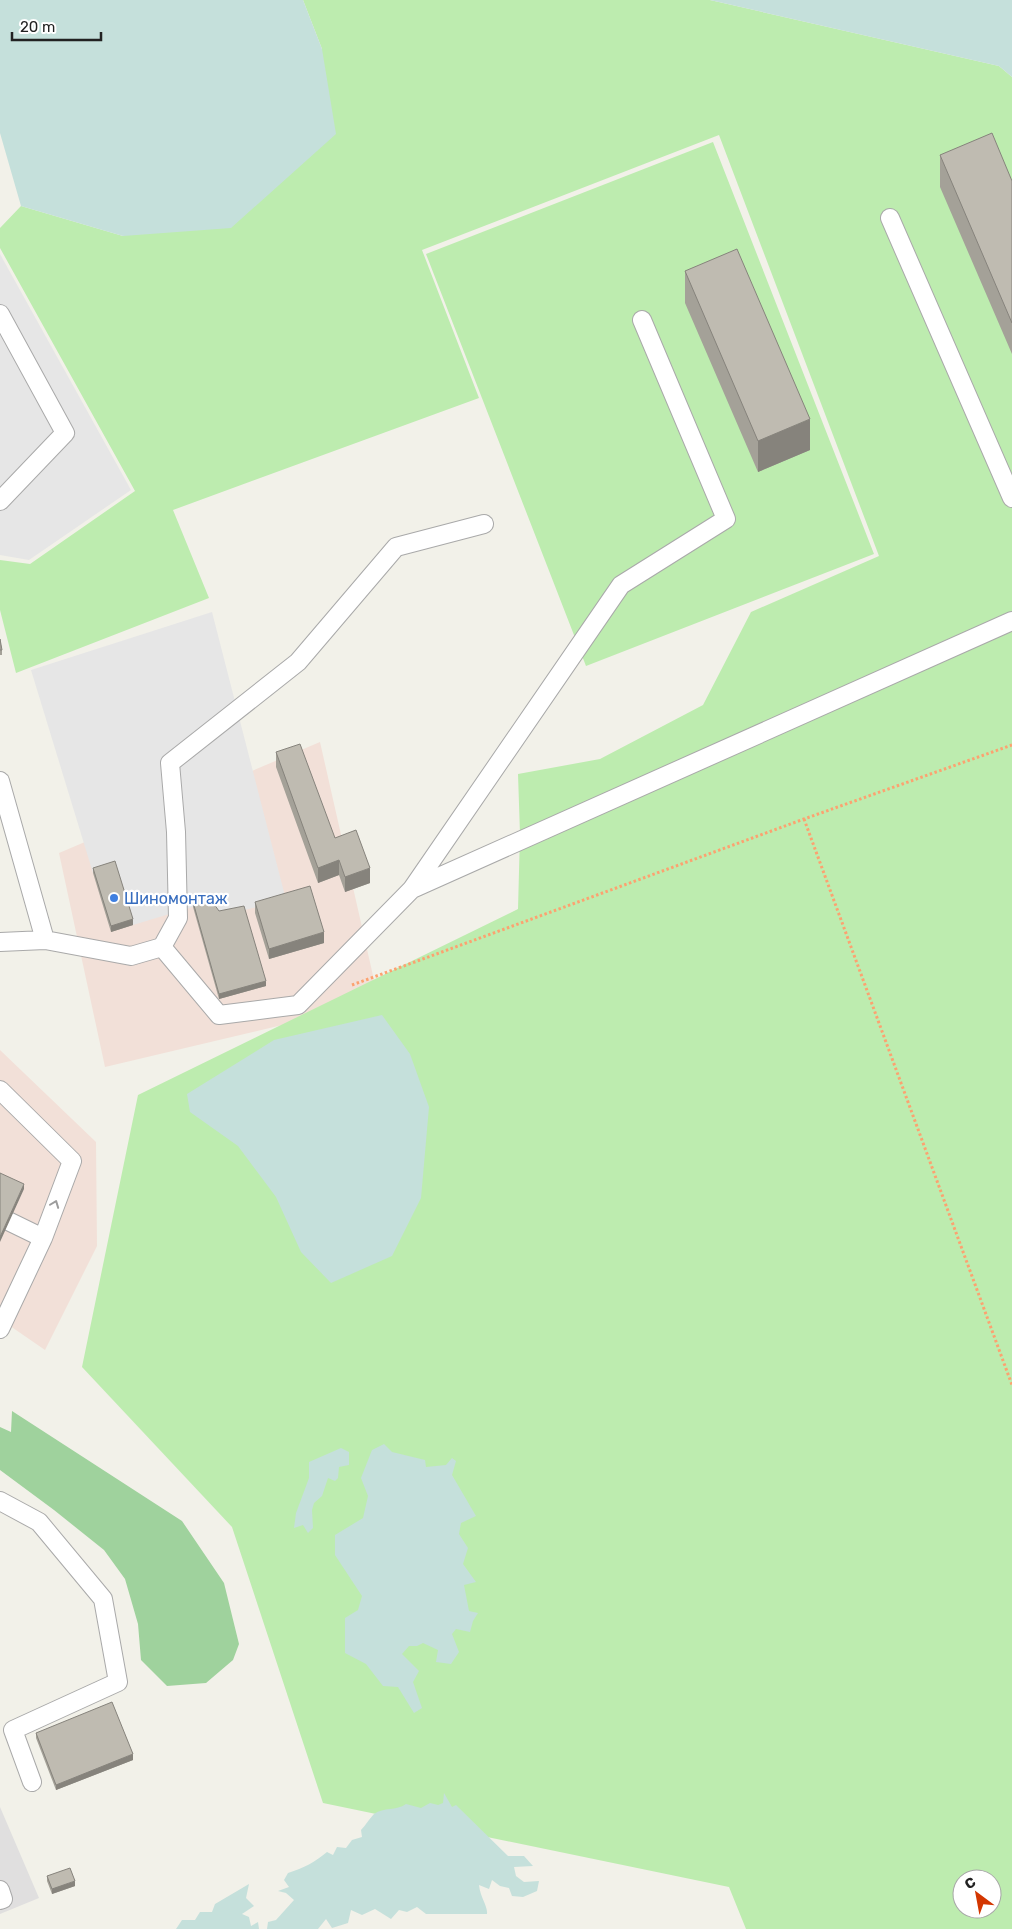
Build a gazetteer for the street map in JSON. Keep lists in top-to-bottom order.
{
  "places": ["Шиномонтаж"],
  "scale_bar": "20 m",
  "north": "top left"
}
